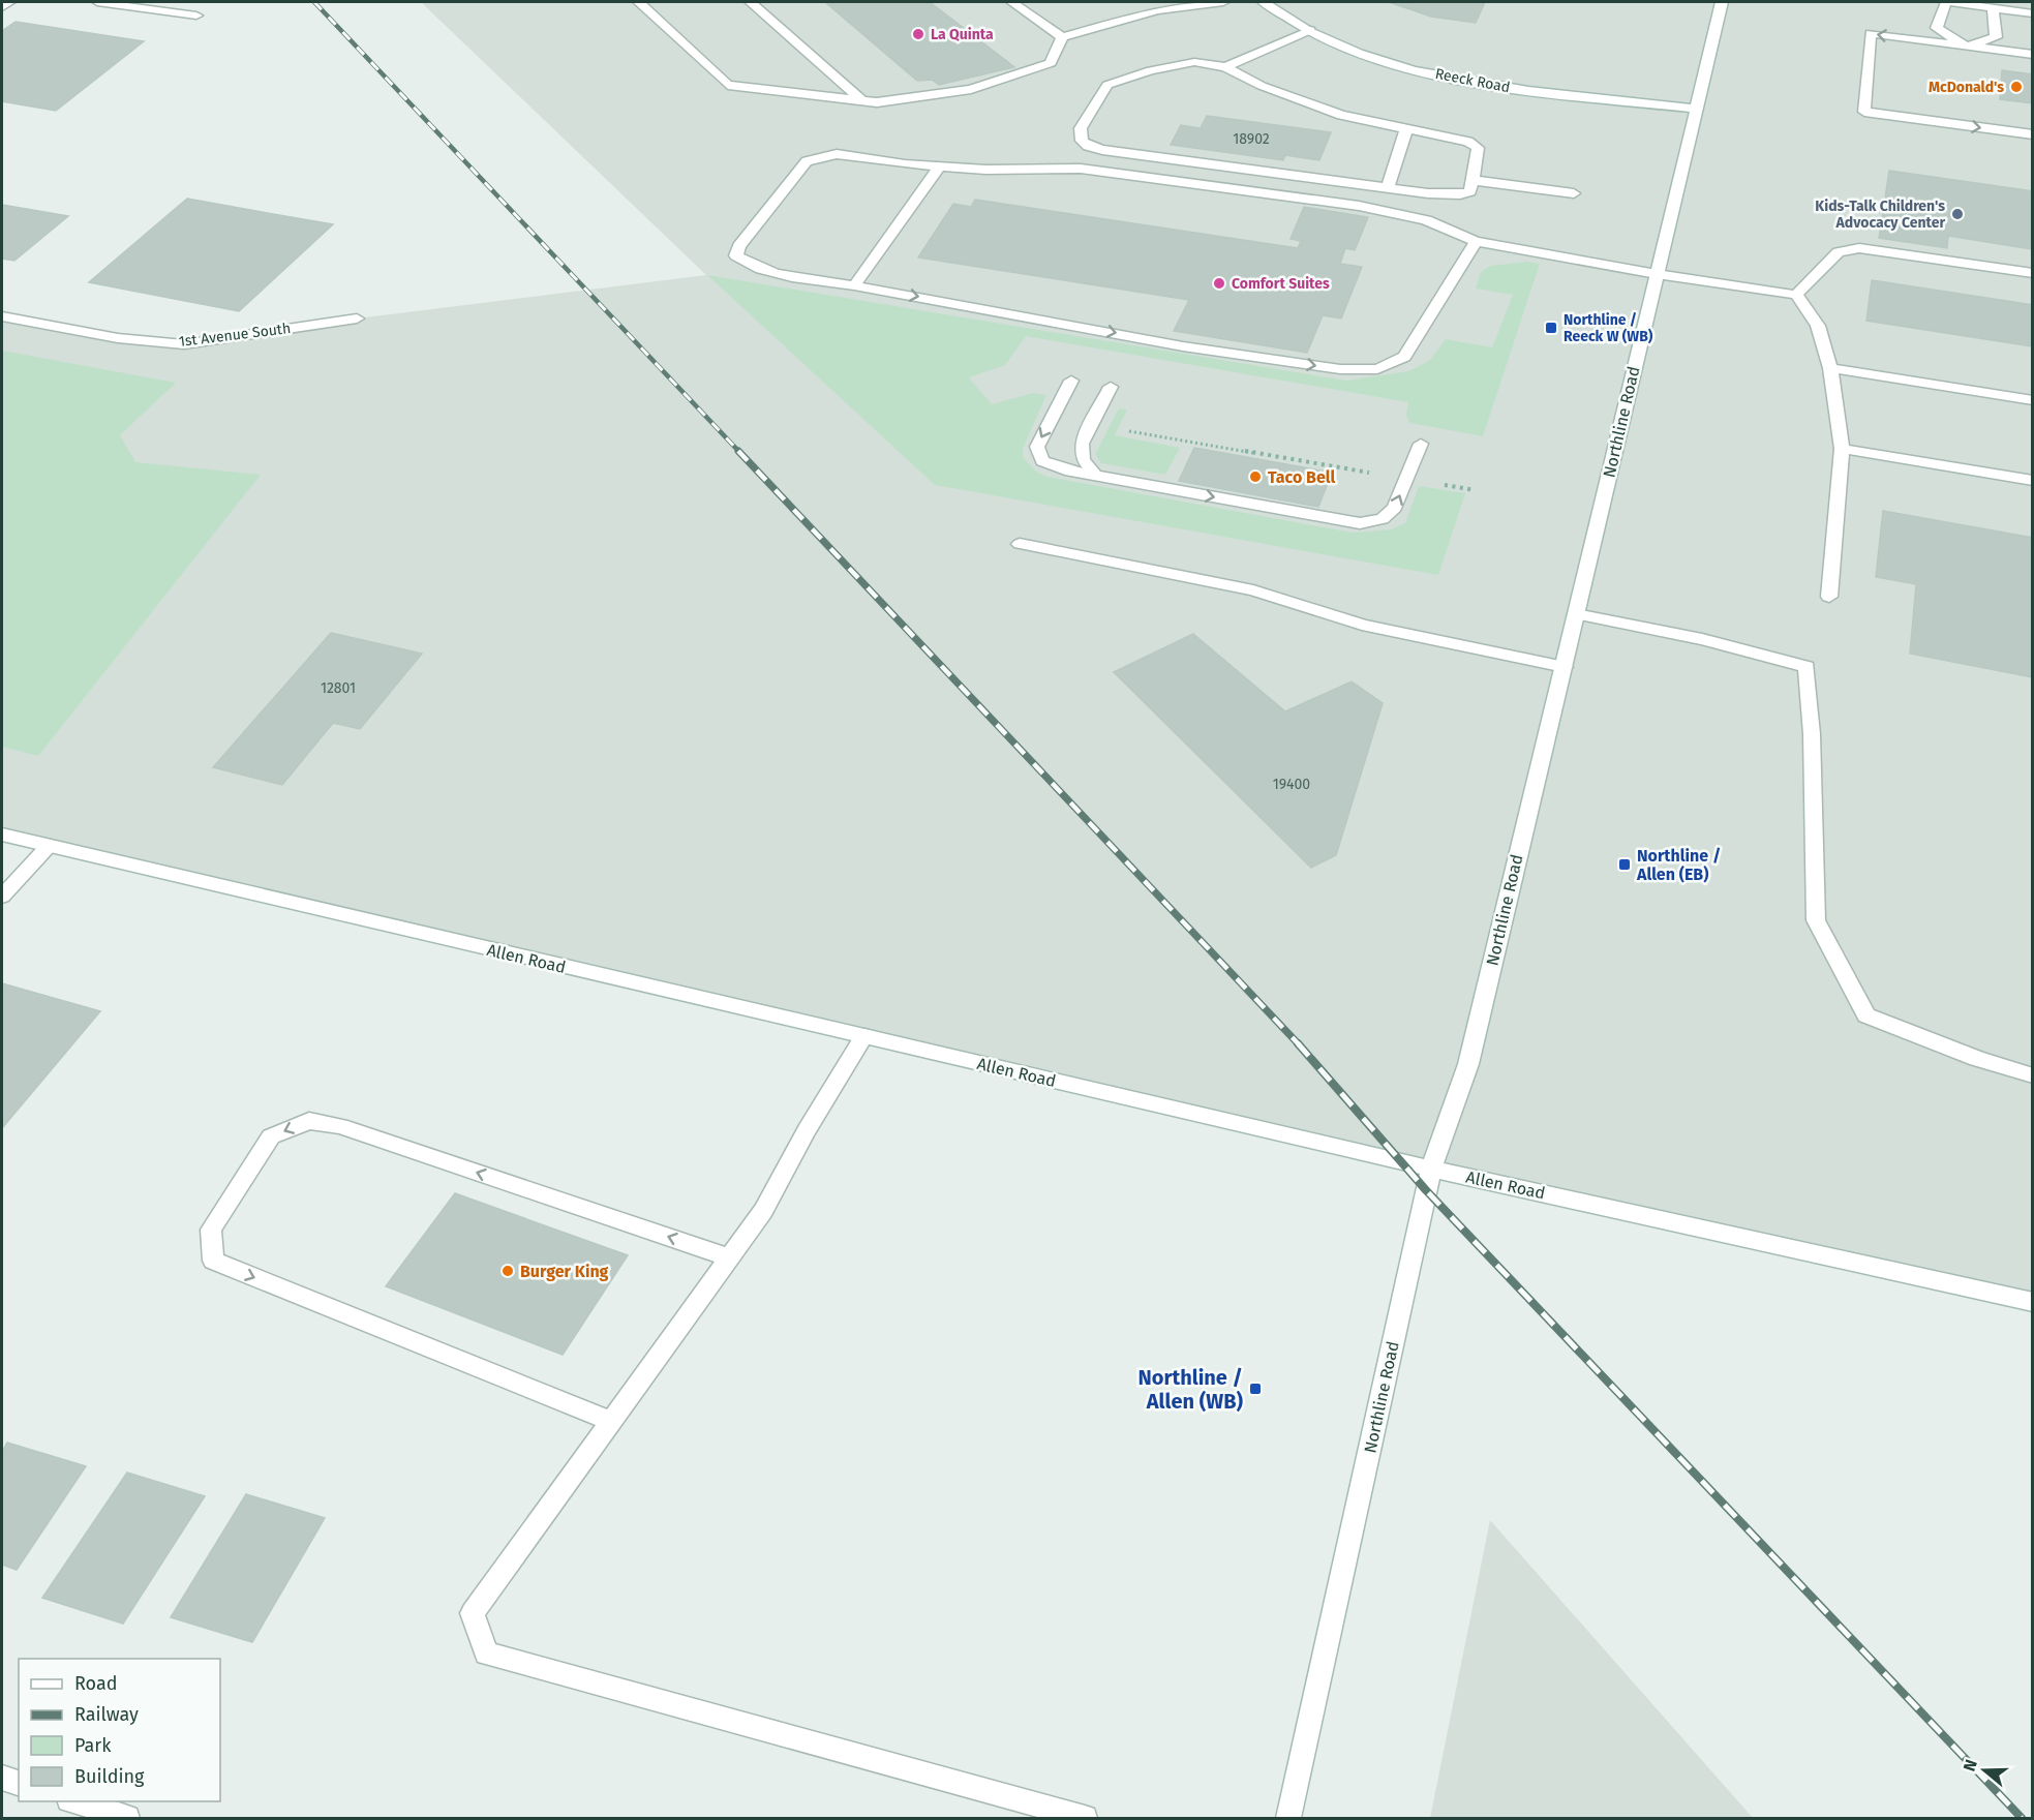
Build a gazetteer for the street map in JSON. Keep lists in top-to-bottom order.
{
  "streets": {
    "main road": [
      "Reeck Road",
      "1st Avenue South",
      "Northline Road",
      "Allen Road"
    ]
  },
  "crossings": [
    ["Reeck Road", "Northline Road"],
    ["Northline Road", "Allen Road"]
  ],
  "places": {
    "other": [
      "La Quinta",
      "McDonald's",
      "Kids-Talk Children's Advocacy Center",
      "Comfort Suites",
      "Taco Bell",
      "Burger King"
    ],
    "transit": ["Northline / Reeck W (WB)", "Northline / Allen (EB)", "Northline / Allen (WB)"]
  },
  "house_numbers": ["18902", "12801", "19400"],
  "legend": [
    "Road",
    "Railway",
    "Park",
    "Building"
  ],
  "north": "left"
}
